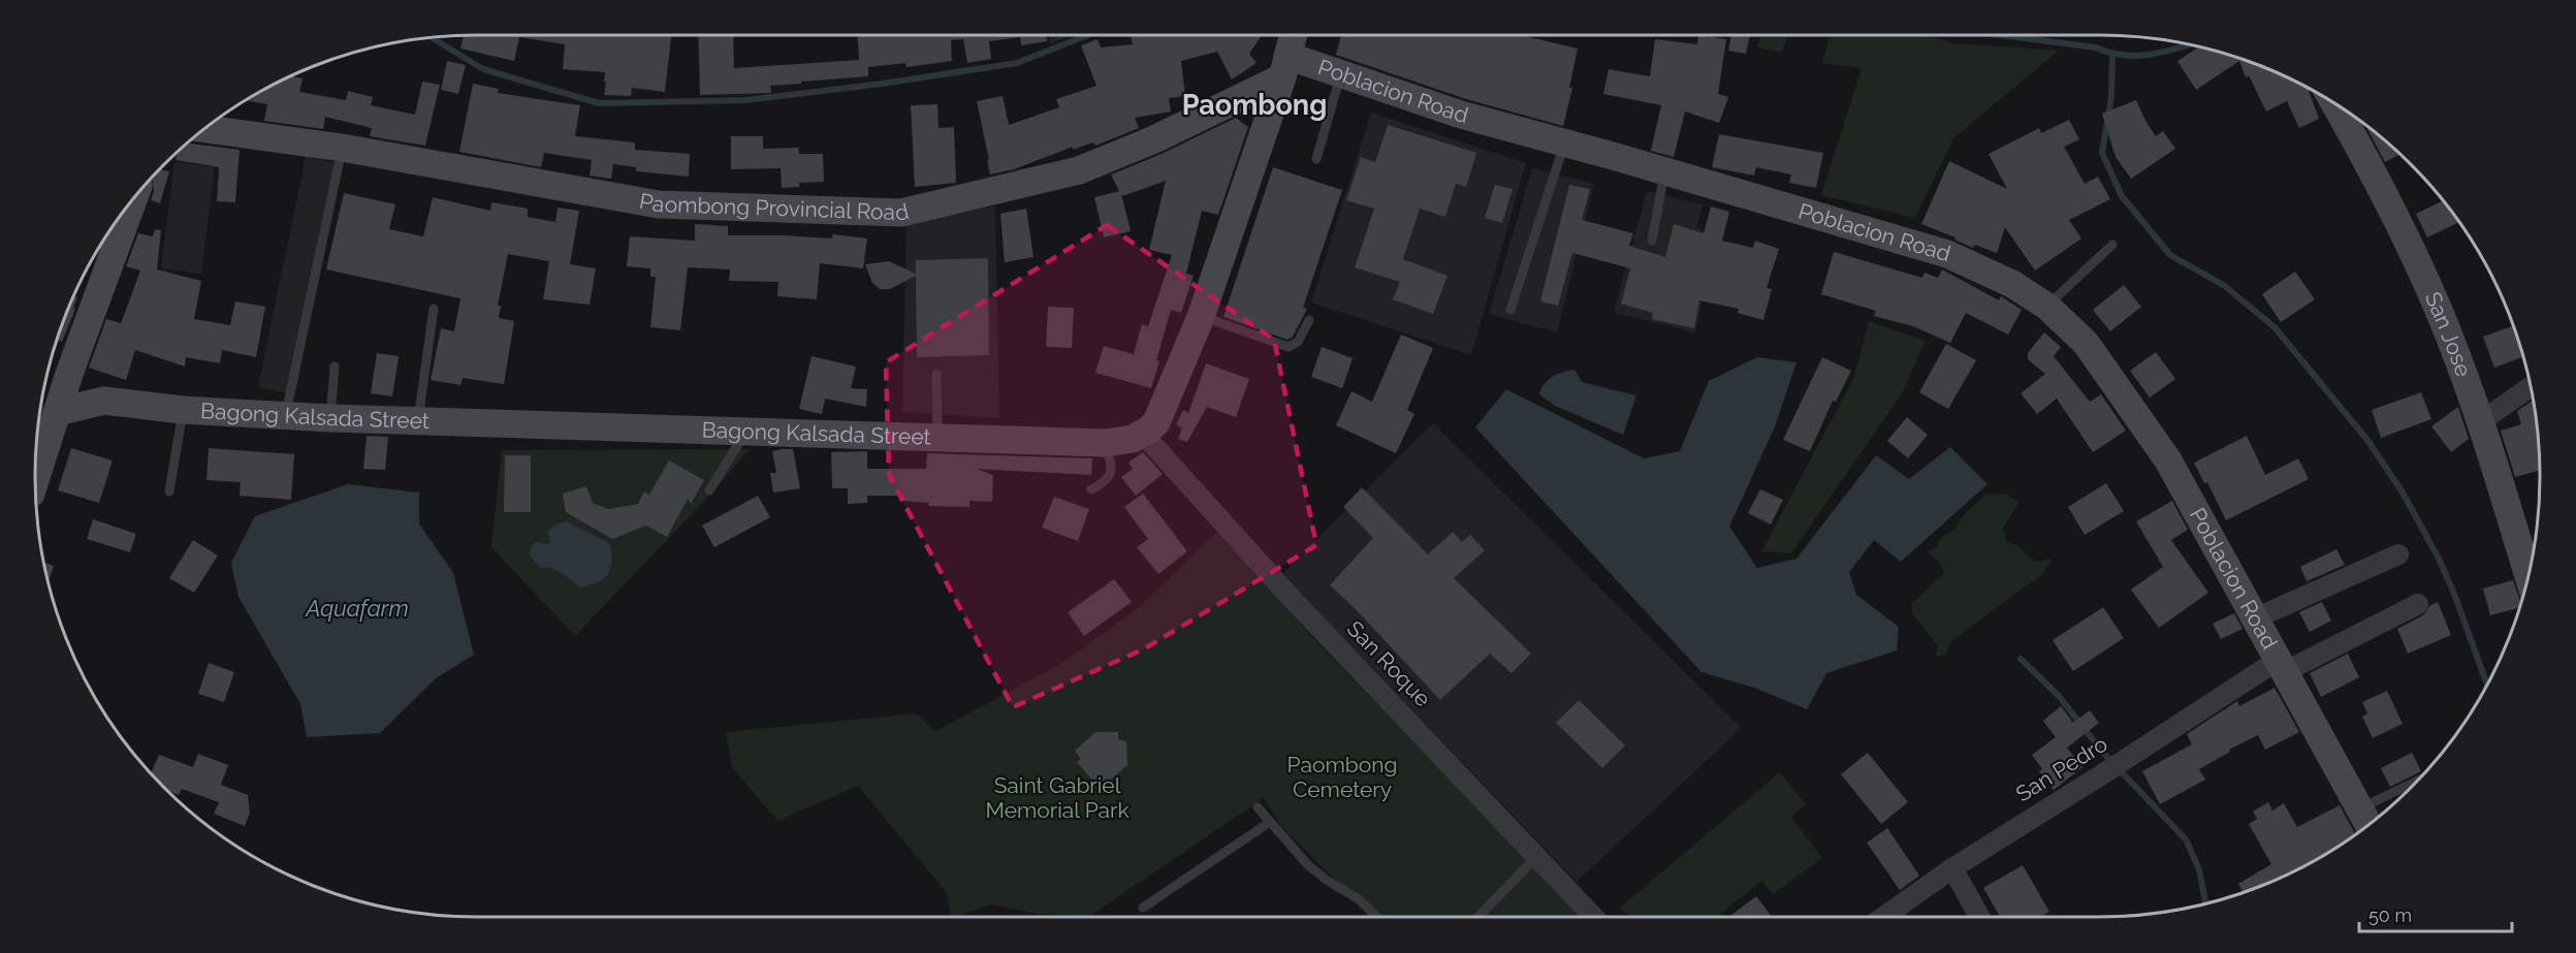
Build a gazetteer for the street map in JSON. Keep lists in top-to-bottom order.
{
  "streets": {
    "main road": [
      "Poblacion Road",
      "Paombong Provincial Road",
      "San Jose",
      "Bagong Kalsada Street"
    ],
    "street": ["San Roque", "San Pedro"]
  },
  "crossings": [
    ["Poblacion Road", "Paombong Provincial Road"],
    ["Poblacion Road", "San Pedro"],
    ["Bagong Kalsada Street", "San Roque"]
  ],
  "districts": ["Paombong"],
  "water": ["Aquafarm"],
  "parks": ["Paombong Cemetery", "Saint Gabriel Memorial Park"],
  "scale_bar": "50 m"
}
